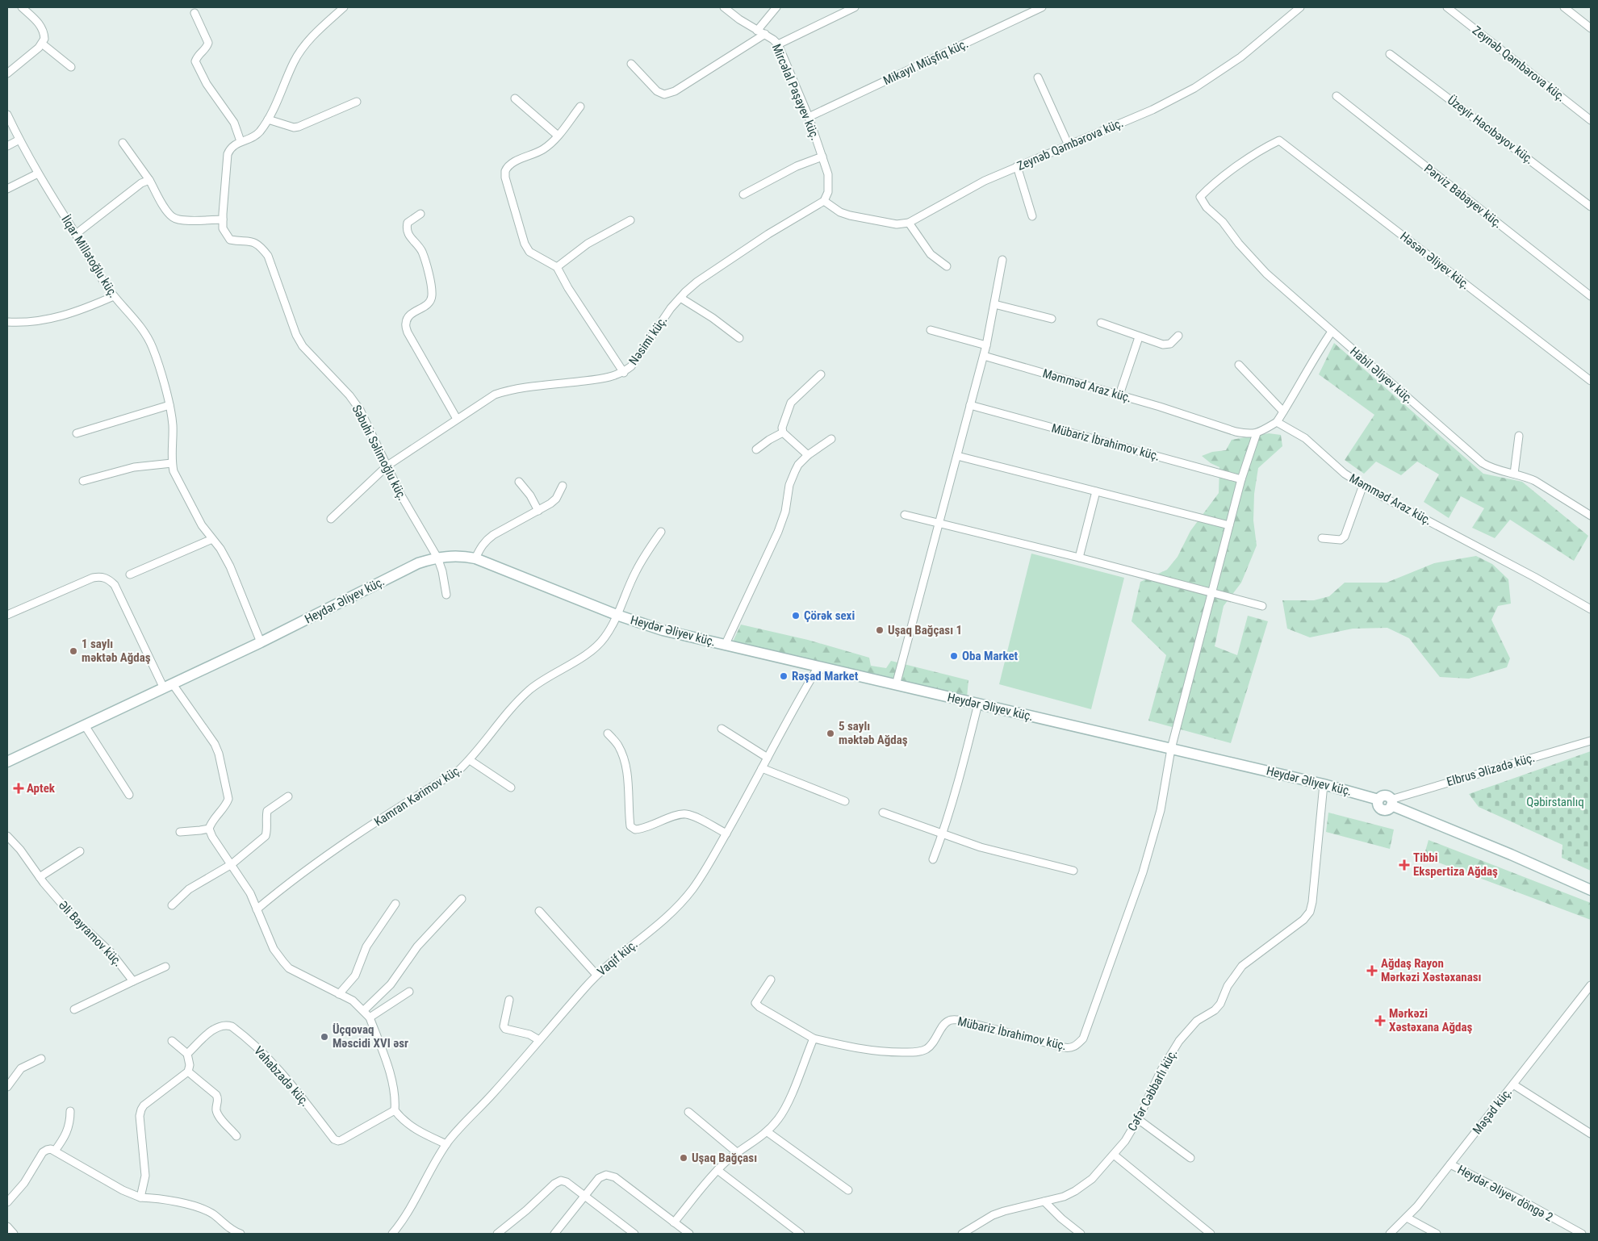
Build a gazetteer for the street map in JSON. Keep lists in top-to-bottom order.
{
  "streets": {
    "main road": ["Heydər Əliyev küç."],
    "street": [
      "Mikayıl Müşfiq küç.",
      "Zeynəb Qəmbərova küç.",
      "Mircəlal Paşayev küç.",
      "Üzeyir Hacıbəyov küç.",
      "Pərviz Babayev küç.",
      "İlqar Millətoğlu küç.",
      "Həsən Əliyev küç.",
      "Nəsimi küç.",
      "Habil Əliyev küç.",
      "Məmməd Araz küç.",
      "Mübariz İbrahimov küç.",
      "Səbuhi Səlimoğlu küç.",
      "Elbrus Əlizadə küç.",
      "Kamran Kərimov küç.",
      "Əli Bayramov küç.",
      "Vaqif küç.",
      "Vahabzadə küç.",
      "Cəfər Cəbbarlı küç.",
      "Məşəd küç.",
      "Heydər Əliyev döngə 2"
    ]
  },
  "crossings": [
    ["Mikayıl Müşfiq küç.", "Mircəlal Paşayev küç."],
    ["Zeynəb Qəmbərova küç.", "Mircəlal Paşayev küç."],
    ["Zeynəb Qəmbərova küç.", "Nəsimi küç."],
    ["Mircəlal Paşayev küç.", "Nəsimi küç."],
    ["İlqar Millətoğlu küç.", "Heydər Əliyev küç."],
    ["Həsən Əliyev küç.", "Habil Əliyev küç."],
    ["Nəsimi küç.", "Səbuhi Səlimoğlu küç."],
    ["Mübariz İbrahimov küç.", "Heydər Əliyev küç."],
    ["Səbuhi Səlimoğlu küç.", "Heydər Əliyev küç."],
    ["Heydər Əliyev küç.", "Elbrus Əlizadə küç."],
    ["Heydər Əliyev küç.", "Kamran Kərimov küç."],
    ["Heydər Əliyev küç.", "Vaqif küç."],
    ["Heydər Əliyev küç.", "Cəfər Cəbbarlı küç."],
    ["Məşəd küç.", "Heydər Əliyev döngə 2"]
  ],
  "parks": ["Qəbirstanlıq"],
  "places": {
    "other": [
      "Çörək sexi",
      "Uşaq Bağçası 1",
      "1 saylı məktəb Ağdaş",
      "Oba Market",
      "Rəşad Market",
      "5 saylı məktəb Ağdaş",
      "Üçqovaq Məscidi XVI əsr",
      "Uşaq Bağçası"
    ],
    "health": [
      "Aptek",
      "Tibbi Ekspertiza Ağdaş",
      "Ağdaş Rayon Mərkəzi Xəstəxanası",
      "Mərkəzi Xəstəxana Ağdaş"
    ]
  }
}
